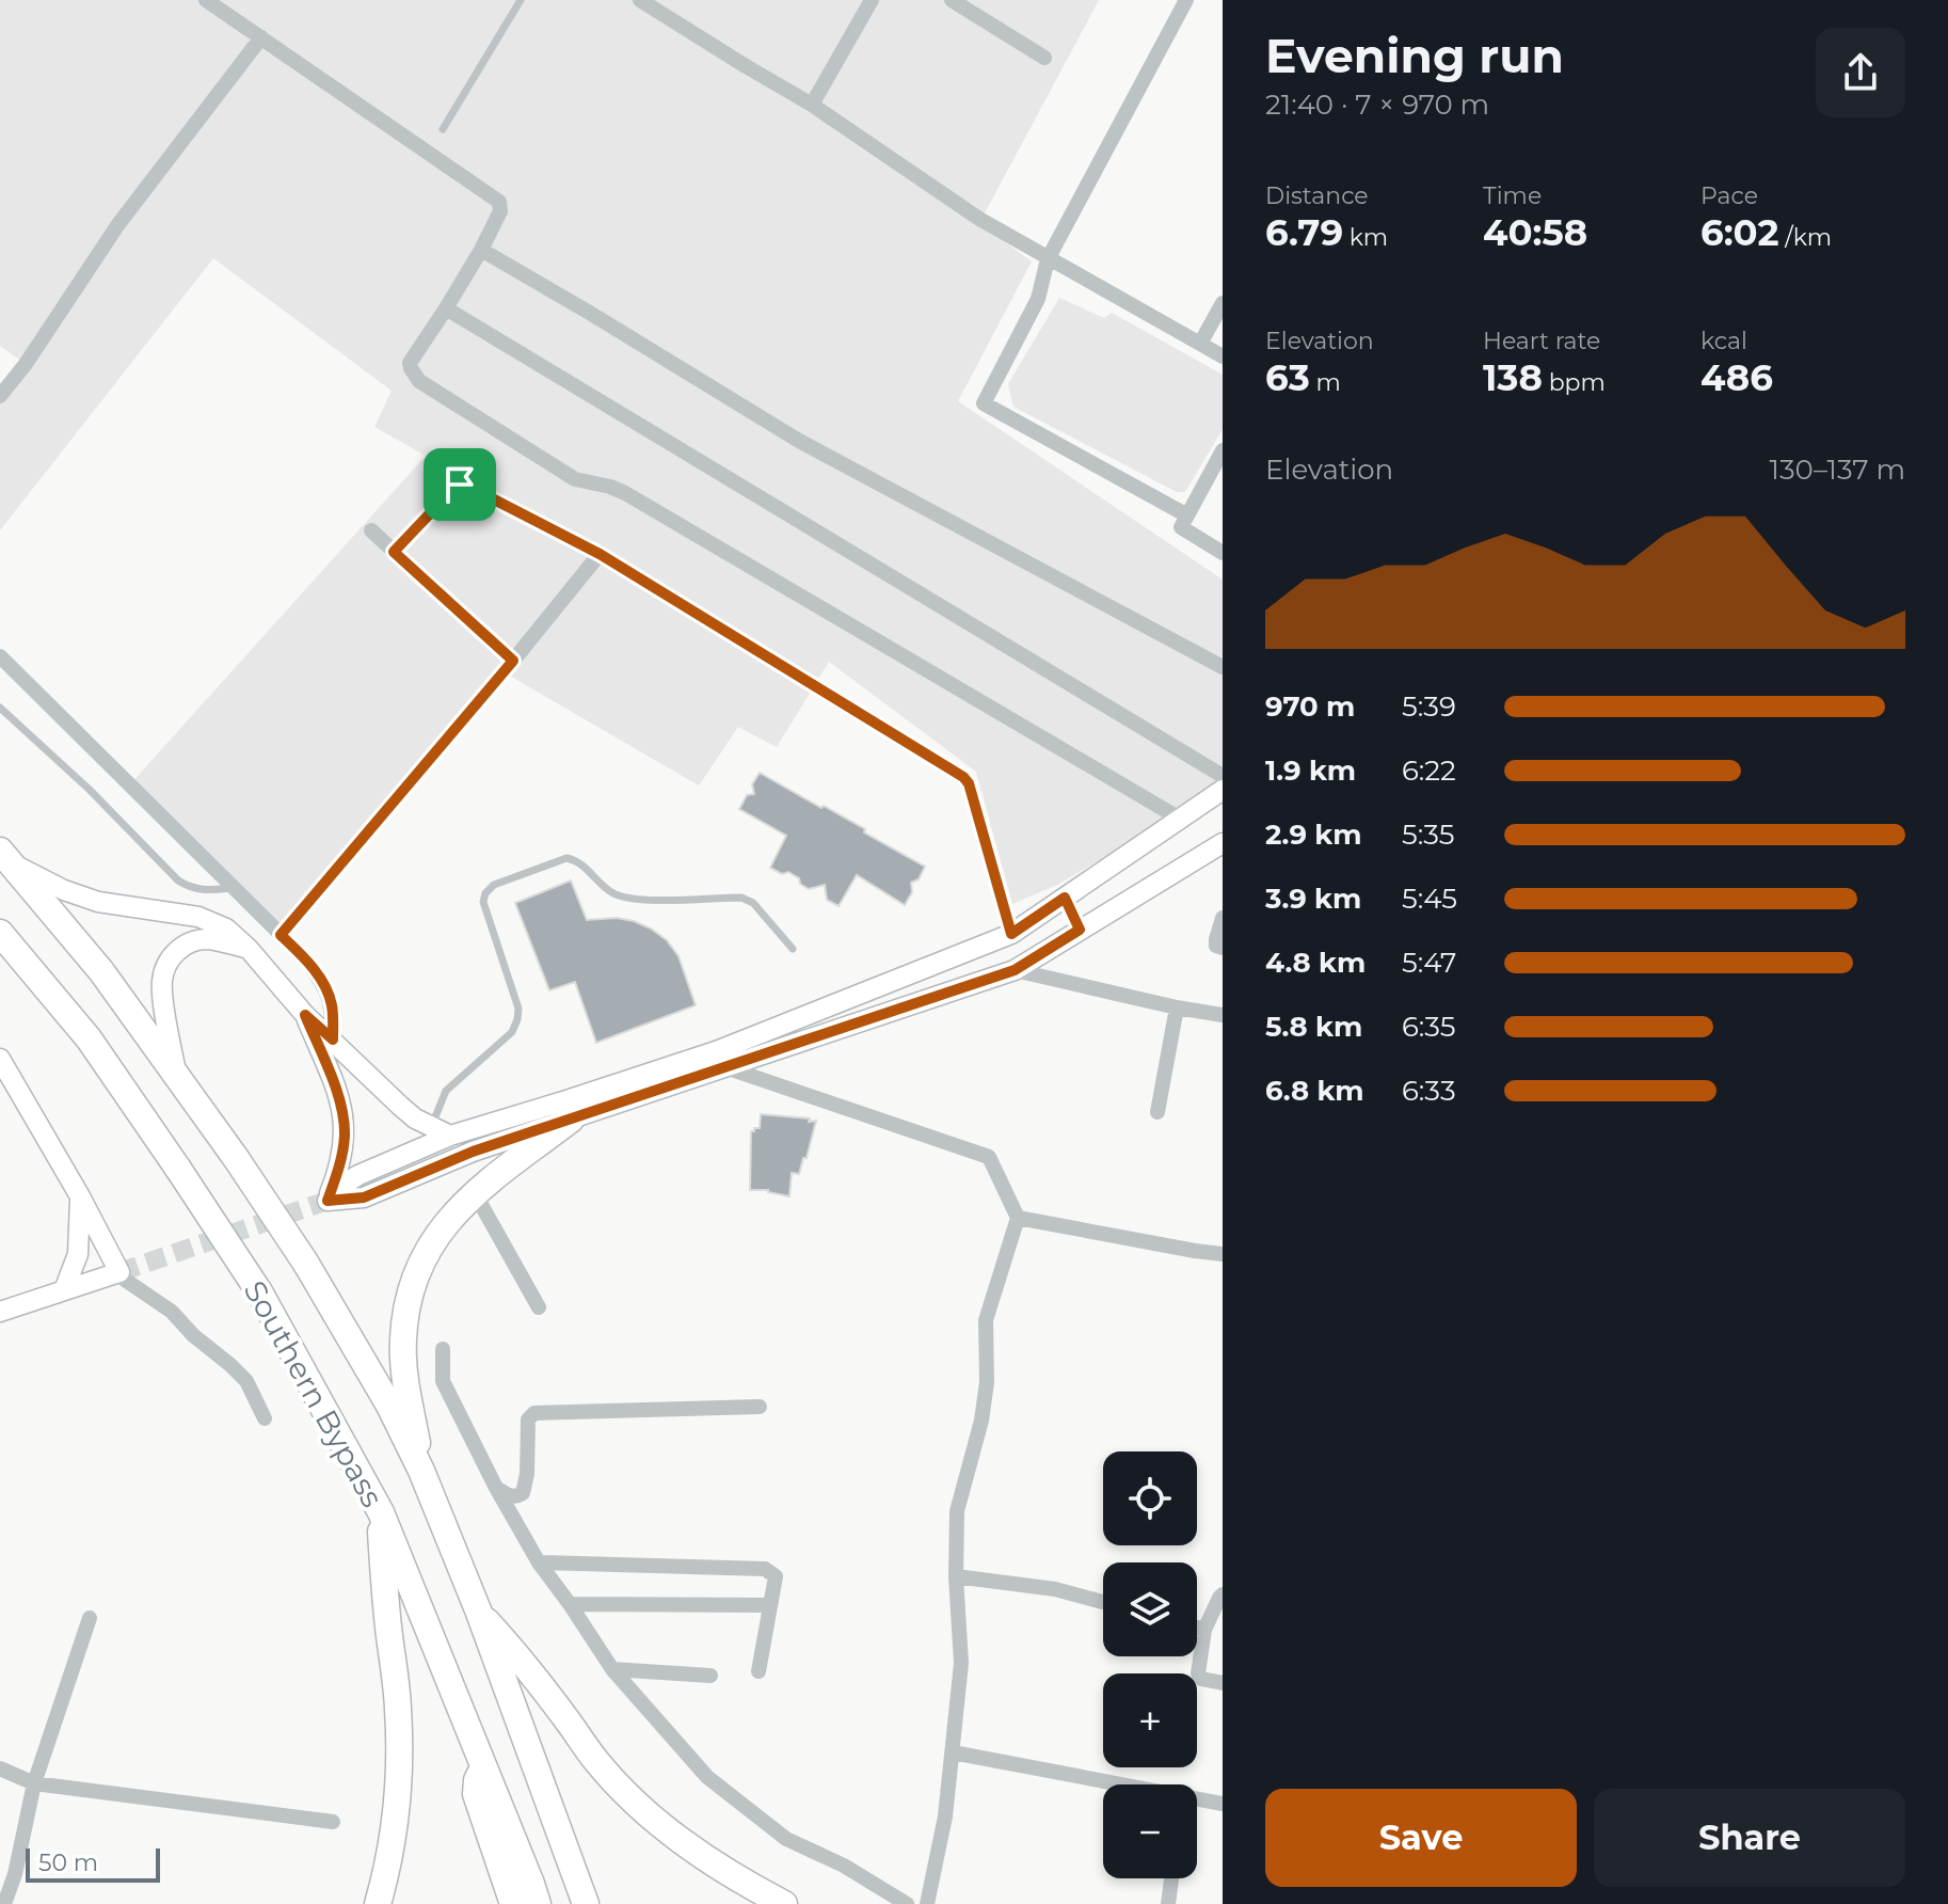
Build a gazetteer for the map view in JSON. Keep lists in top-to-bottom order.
{
  "streets": {
    "highway": ["Southern Bypass"]
  },
  "scale_bar": "50 m",
  "page": {
    "heading": ["Evening run", "21:40 · 7 × 970 m"],
    "stats": [
      ["Distance", "6.79 km"],
      ["Time", "40:58"],
      ["Pace", "6:02 /km"],
      ["Elevation", "63 m"],
      ["Heart rate", "138 bpm"],
      ["kcal", "486"]
    ],
    "chart": ["Elevation", "130–137 m"],
    "list": [
      {
        "name": "970 m",
        "note": "5:39"
      },
      {
        "name": "1.9 km",
        "note": "6:22"
      },
      {
        "name": "2.9 km",
        "note": "5:35"
      },
      {
        "name": "3.9 km",
        "note": "5:45"
      },
      {
        "name": "4.8 km",
        "note": "5:47"
      },
      {
        "name": "5.8 km",
        "note": "6:35"
      },
      {
        "name": "6.8 km",
        "note": "6:33"
      }
    ],
    "map_buttons": ["+", "−"],
    "buttons": ["Save", "Share"],
    "scale": "50 m"
  }
}
